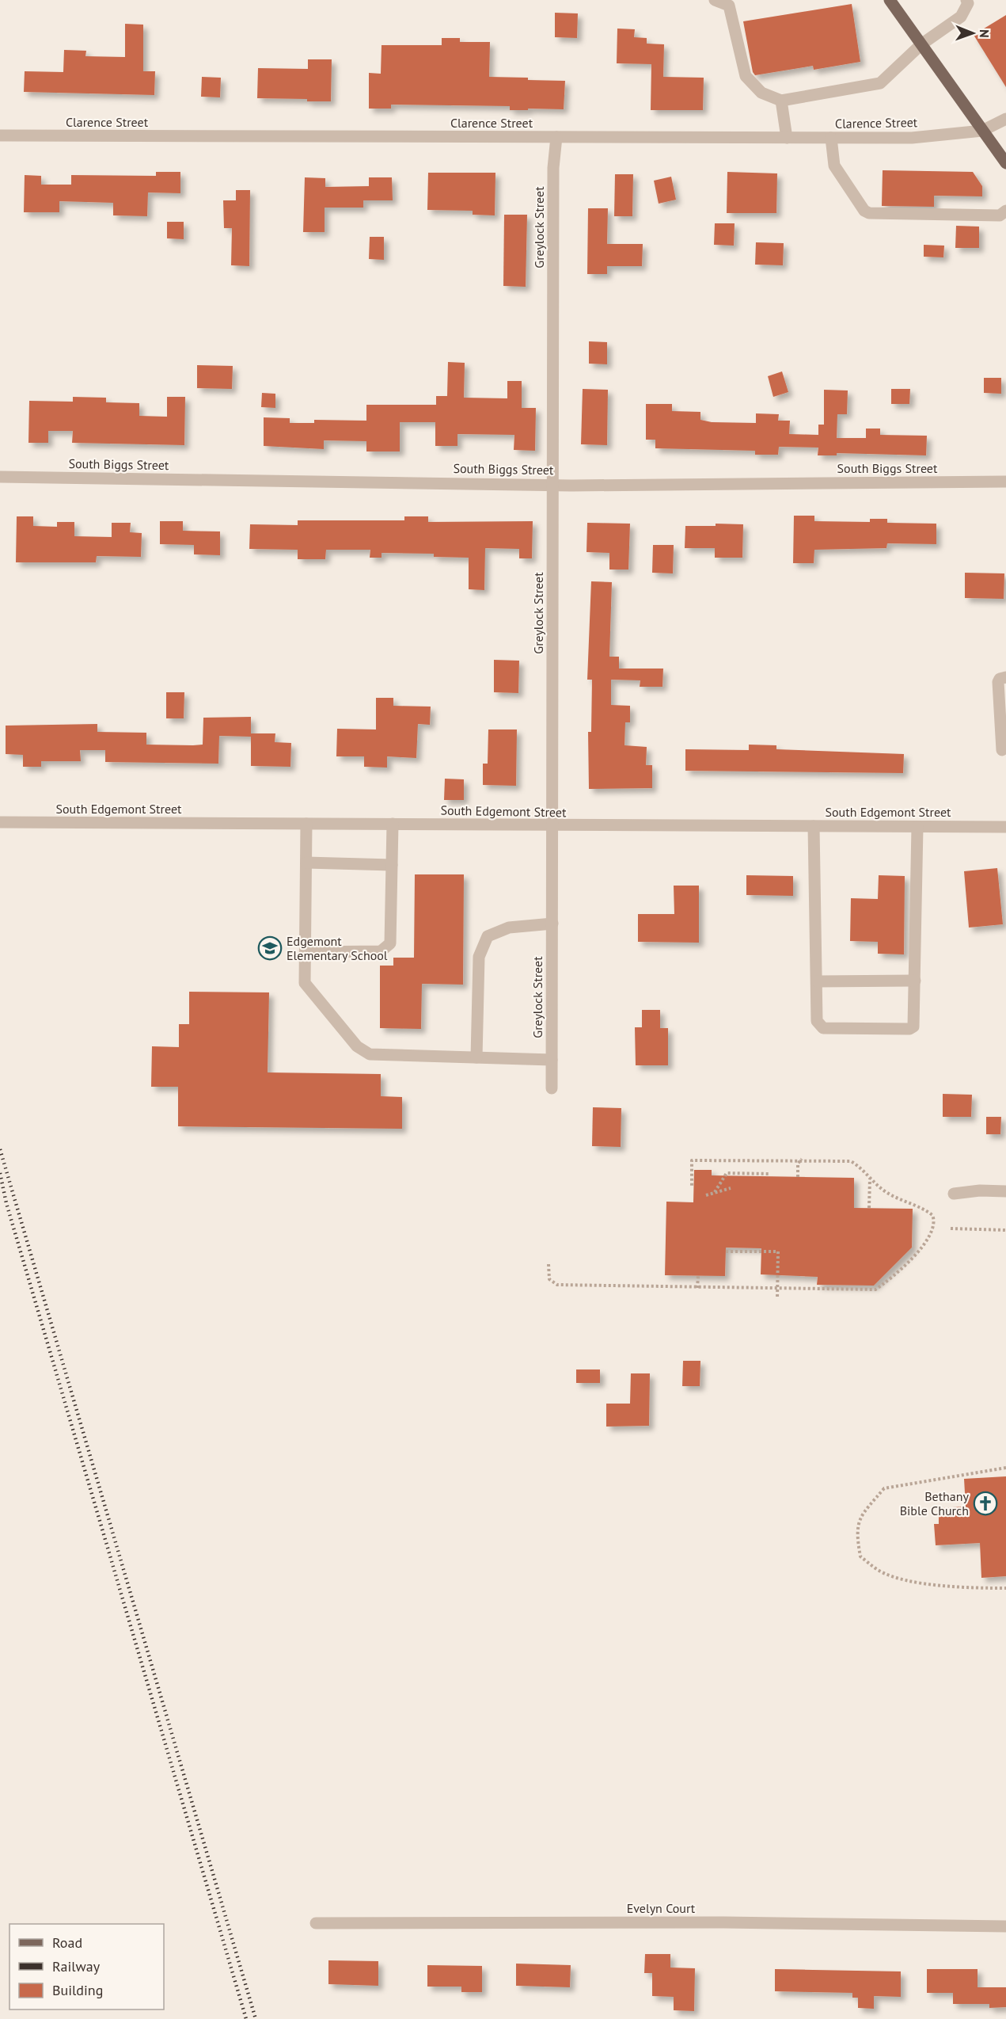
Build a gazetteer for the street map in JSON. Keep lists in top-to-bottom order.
{
  "streets": {
    "street": [
      "Clarence Street",
      "Greylock Street",
      "South Biggs Street",
      "South Edgemont Street",
      "Evelyn Court"
    ]
  },
  "crossings": [
    ["Clarence Street", "Greylock Street"],
    ["Greylock Street", "South Biggs Street"],
    ["Greylock Street", "South Edgemont Street"]
  ],
  "places": {
    "school or university": ["Edgemont Elementary School"],
    "church": ["Bethany Bible Church"]
  },
  "legend": ["Road", "Railway", "Building"],
  "north": "right"
}
